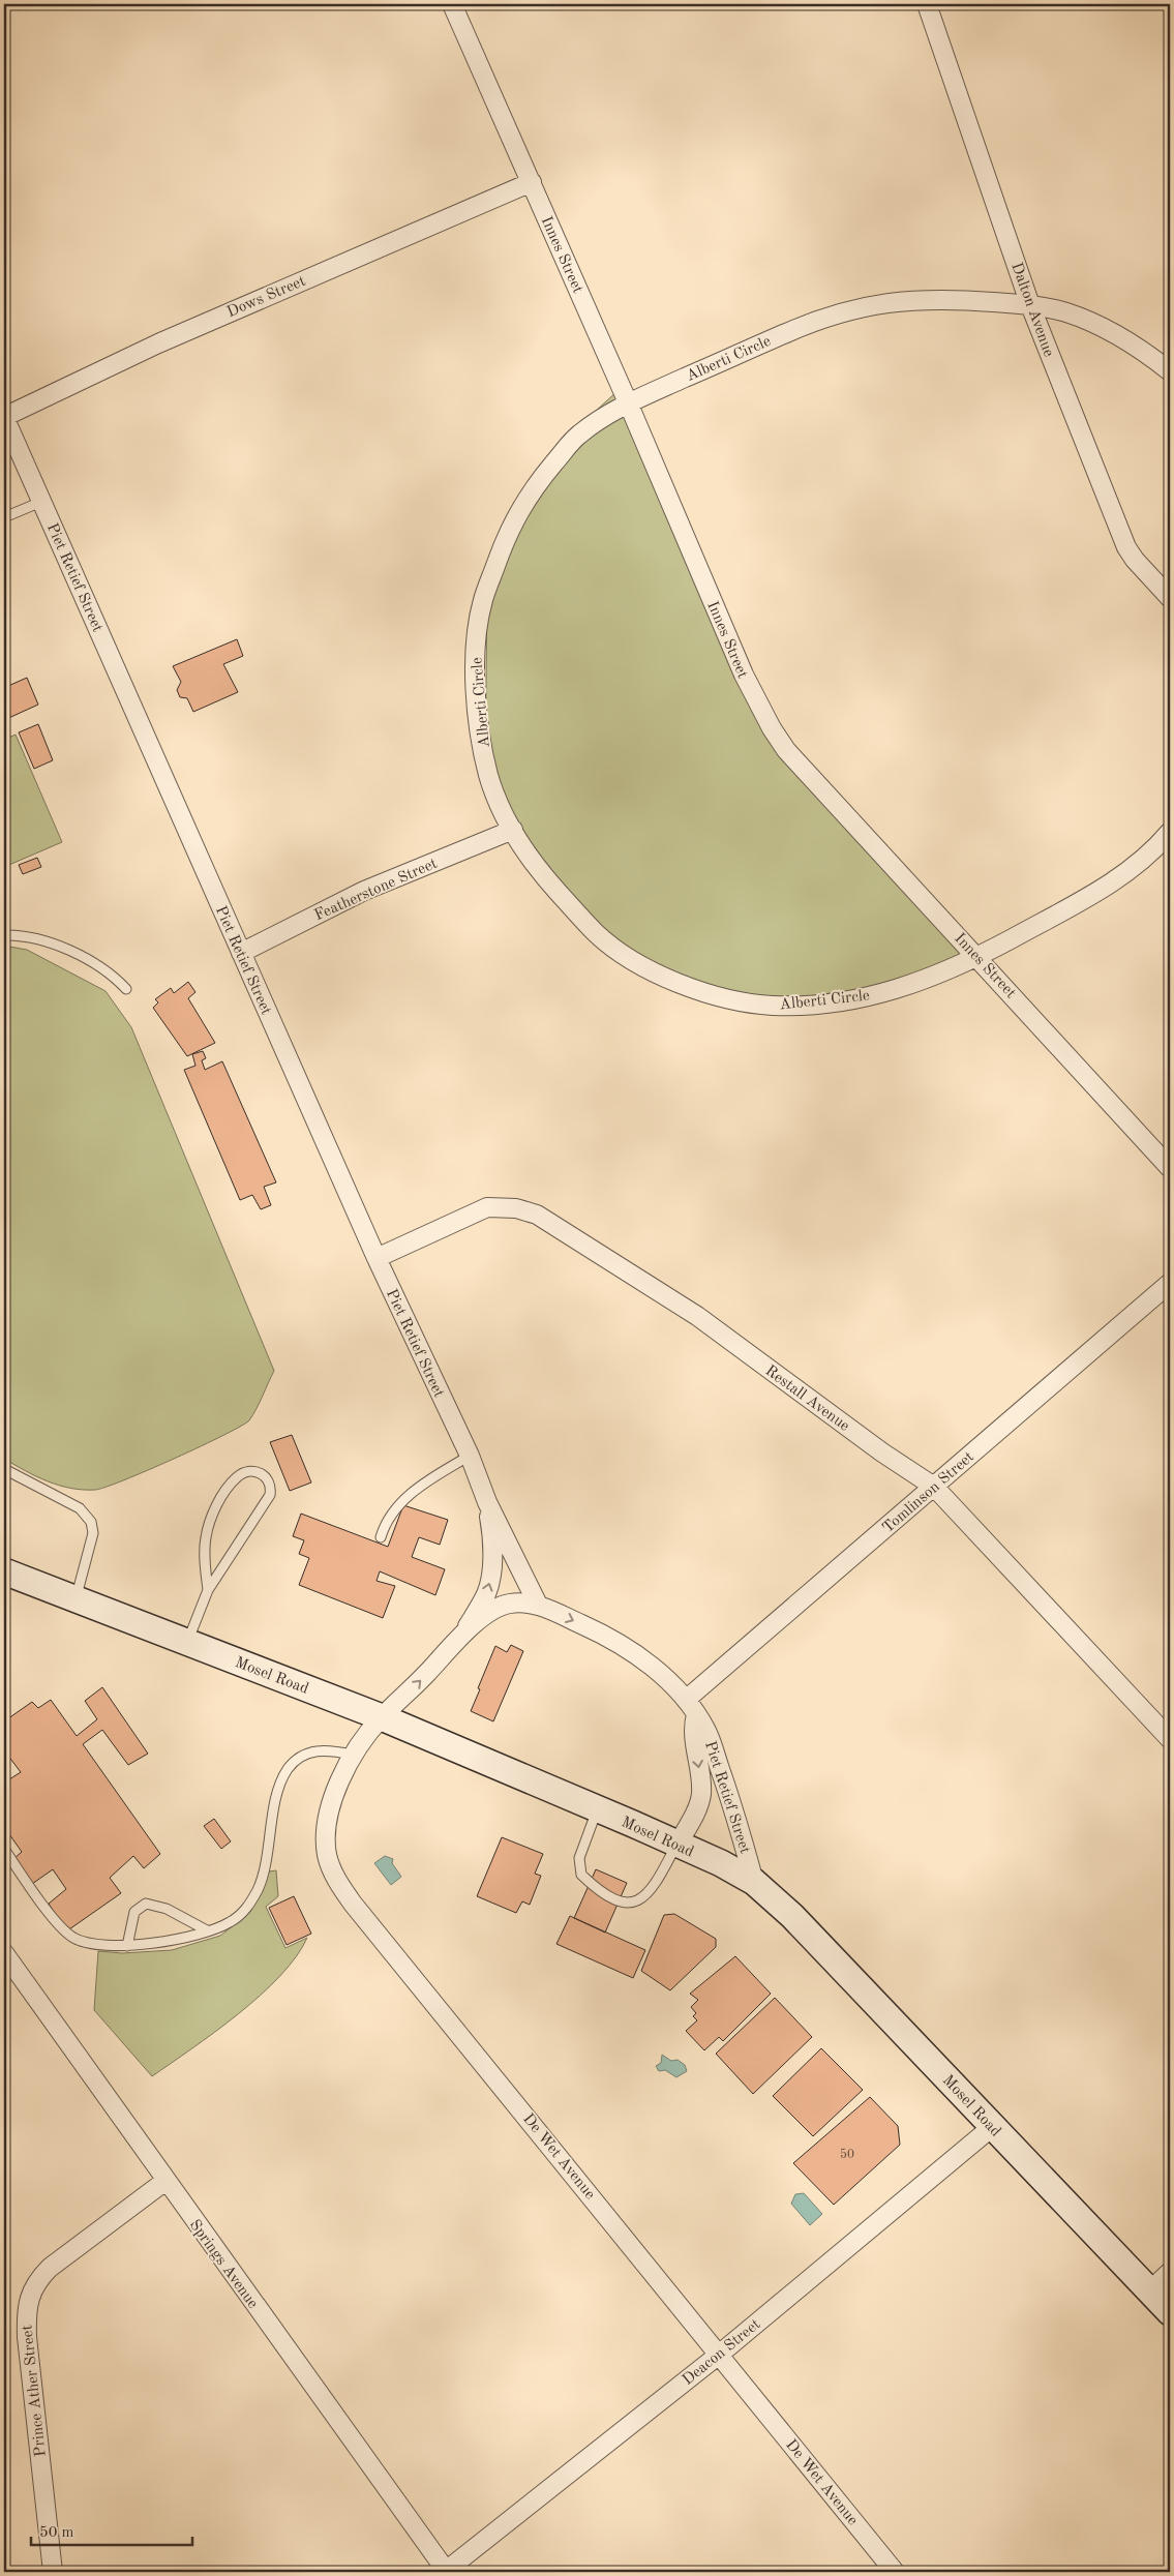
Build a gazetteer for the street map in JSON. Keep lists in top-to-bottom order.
{
  "streets": {
    "street": [
      "Innes Street",
      "Dows Street",
      "Dalton Avenue",
      "Alberti Circle",
      "Piet Retief Street",
      "Featherstone Street",
      "Restall Avenue",
      "Tomlinson Street",
      "Mosel Road",
      "De Wet Avenue",
      "Springs Avenue",
      "Deacon Street",
      "Prince Ather Street"
    ]
  },
  "crossings": [
    ["Innes Street", "Dows Street"],
    ["Innes Street", "Alberti Circle"],
    ["Dows Street", "Piet Retief Street"],
    ["Dalton Avenue", "Alberti Circle"],
    ["Alberti Circle", "Featherstone Street"],
    ["Piet Retief Street", "Featherstone Street"],
    ["Piet Retief Street", "Restall Avenue"],
    ["Piet Retief Street", "Tomlinson Street"],
    ["Piet Retief Street", "Mosel Road"],
    ["Piet Retief Street", "De Wet Avenue"],
    ["Restall Avenue", "Tomlinson Street"],
    ["Mosel Road", "De Wet Avenue"],
    ["Mosel Road", "Deacon Street"],
    ["De Wet Avenue", "Deacon Street"],
    ["Springs Avenue", "Deacon Street"],
    ["Springs Avenue", "Prince Ather Street"]
  ],
  "house_numbers": ["50"],
  "scale_bar": "50 m"
}
